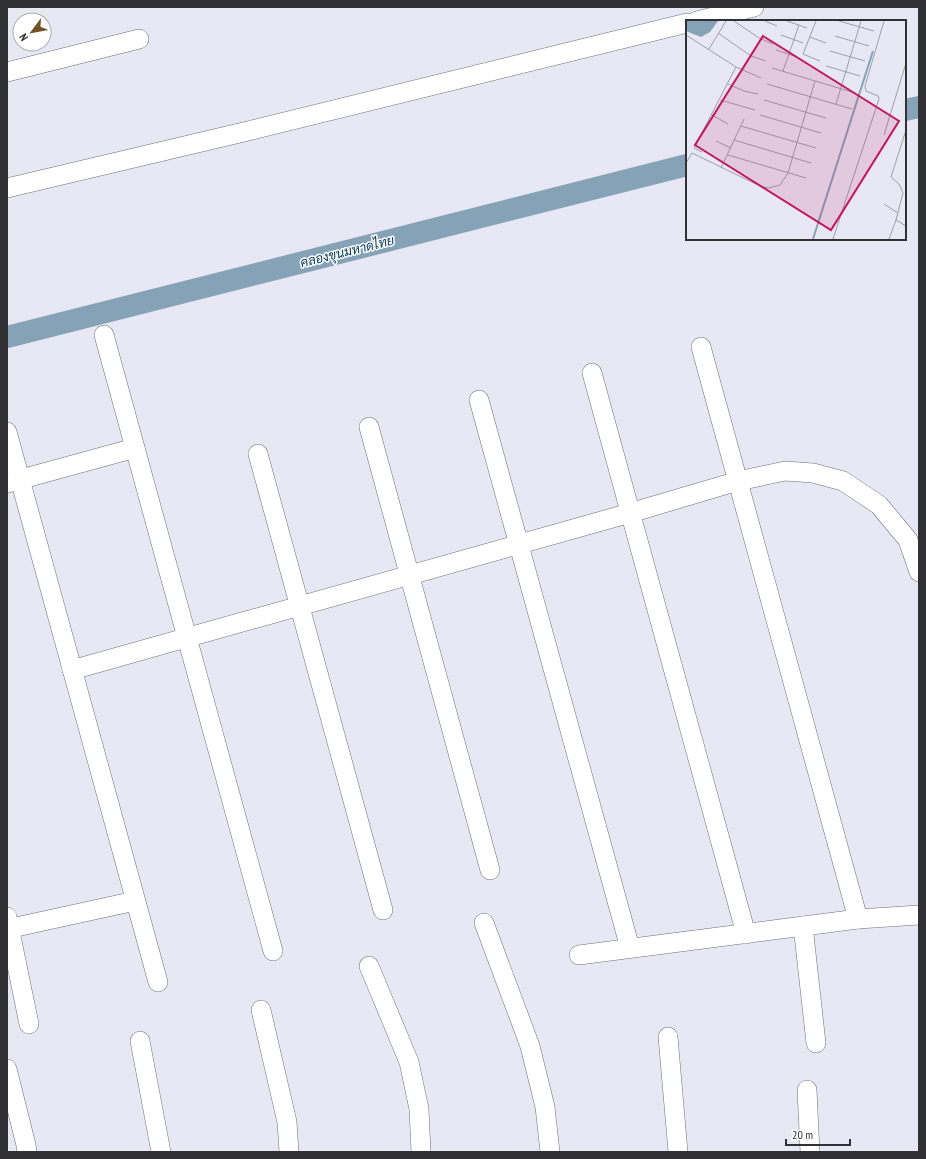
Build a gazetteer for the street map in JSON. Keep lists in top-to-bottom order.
{
  "water": ["คลองขุนมหาดไทย"],
  "scale_bar": "20 m",
  "north": "bottom left"
}
